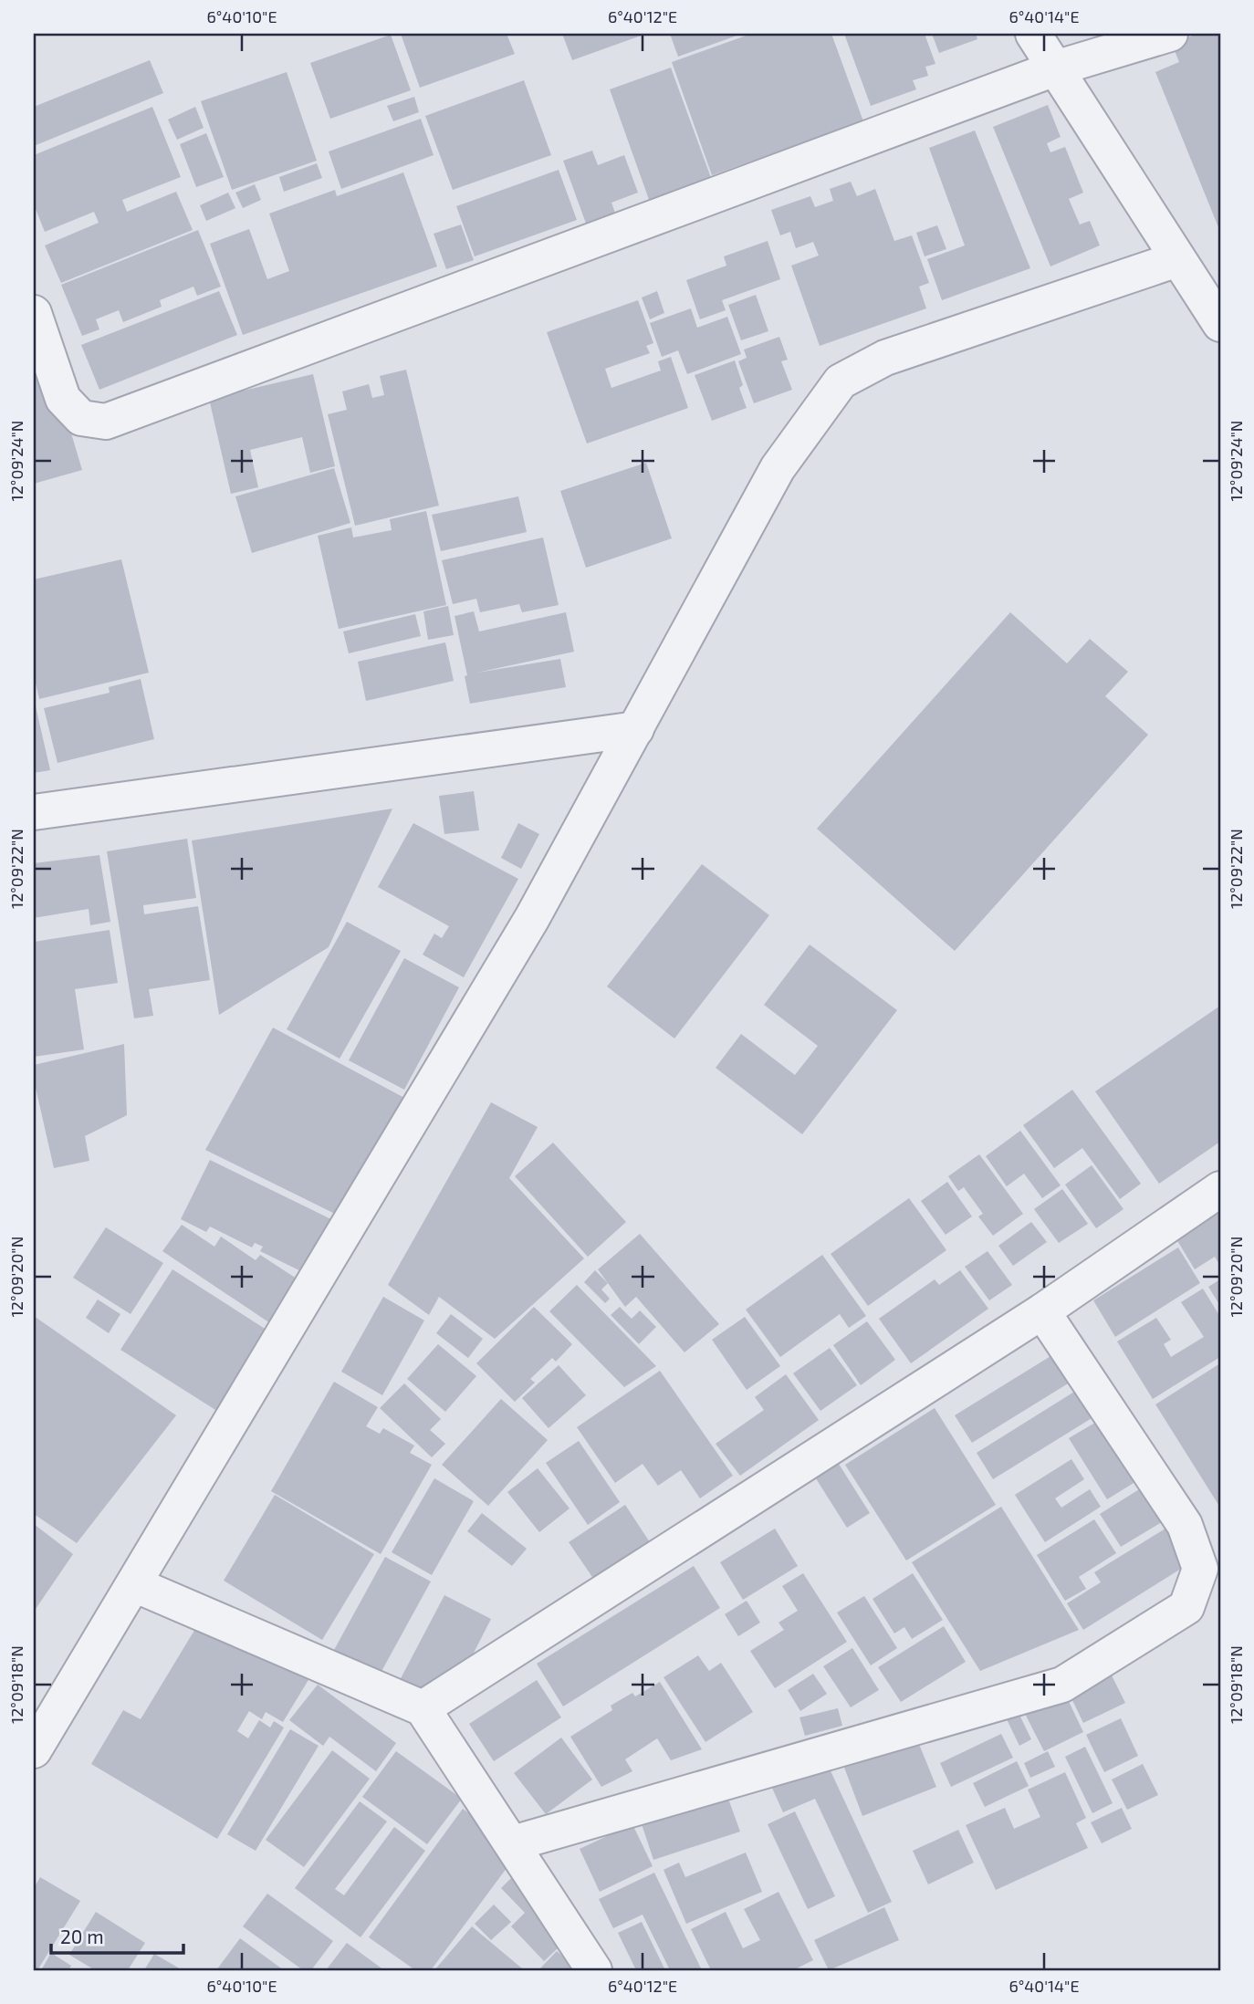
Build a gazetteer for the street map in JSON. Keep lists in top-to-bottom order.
{
  "scale_bar": "20 m",
  "coordinates": [
    "6°40'10\"E",
    "6°40'12\"E",
    "6°40'14\"E",
    "12°09'24\"N",
    "12°09'22\"N",
    "12°09'20\"N",
    "12°09'18\"N"
  ]
}
